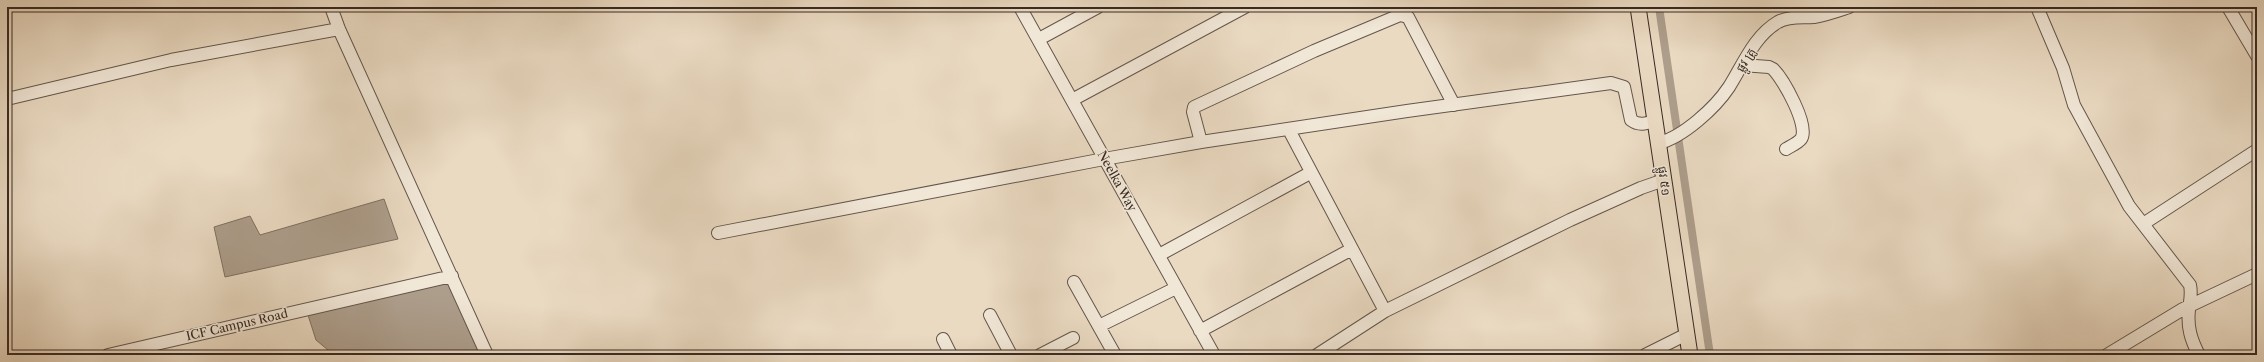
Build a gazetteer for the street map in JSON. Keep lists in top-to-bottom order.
{
  "streets": {
    "main road": ["ផ្លូវ ៥១"],
    "street": ["ផ្លូវ គ្រូ", "Neelka Way", "ICF Campus Road"]
  },
  "crossings": [
    ["ផ្លូវ គ្រូ", "ផ្លូវ ៥១"]
  ]
}
